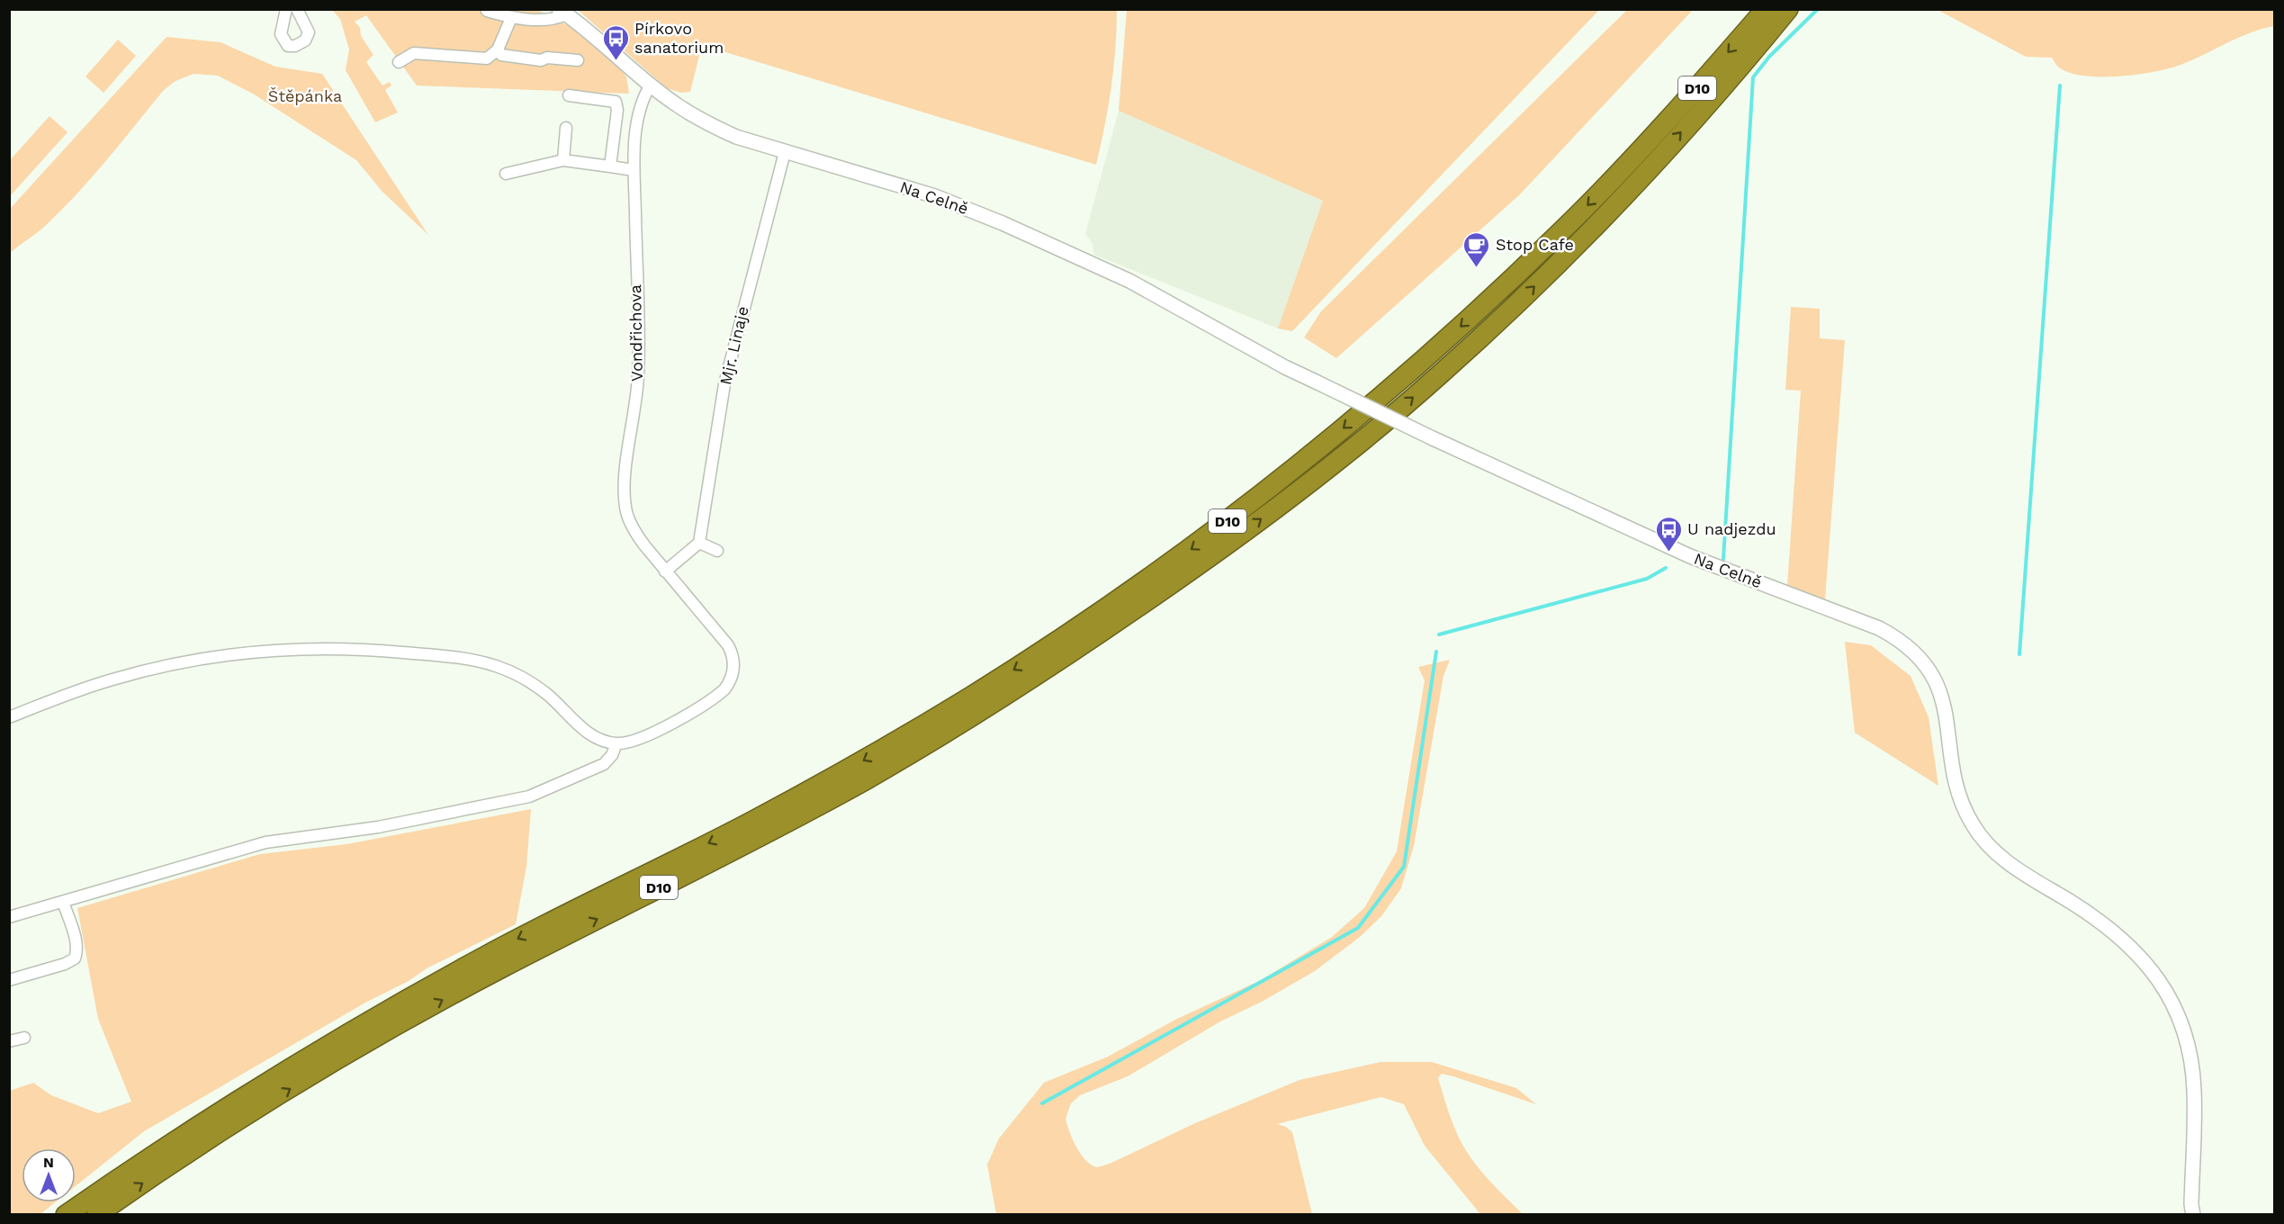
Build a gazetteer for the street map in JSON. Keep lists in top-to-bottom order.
{
  "streets": {
    "highway": ["D10"],
    "street": ["Na Celně", "Vondřichova", "Mjr. Linaje"]
  },
  "crossings": [
    ["Na Celně", "Vondřichova"],
    ["Na Celně", "Mjr. Linaje"]
  ],
  "parks": ["Štěpánka"],
  "places": {
    "bus stop": ["Pírkovo sanatorium", "U nadjezdu"],
    "cafe": ["Stop Cafe"]
  },
  "north": "top"
}
